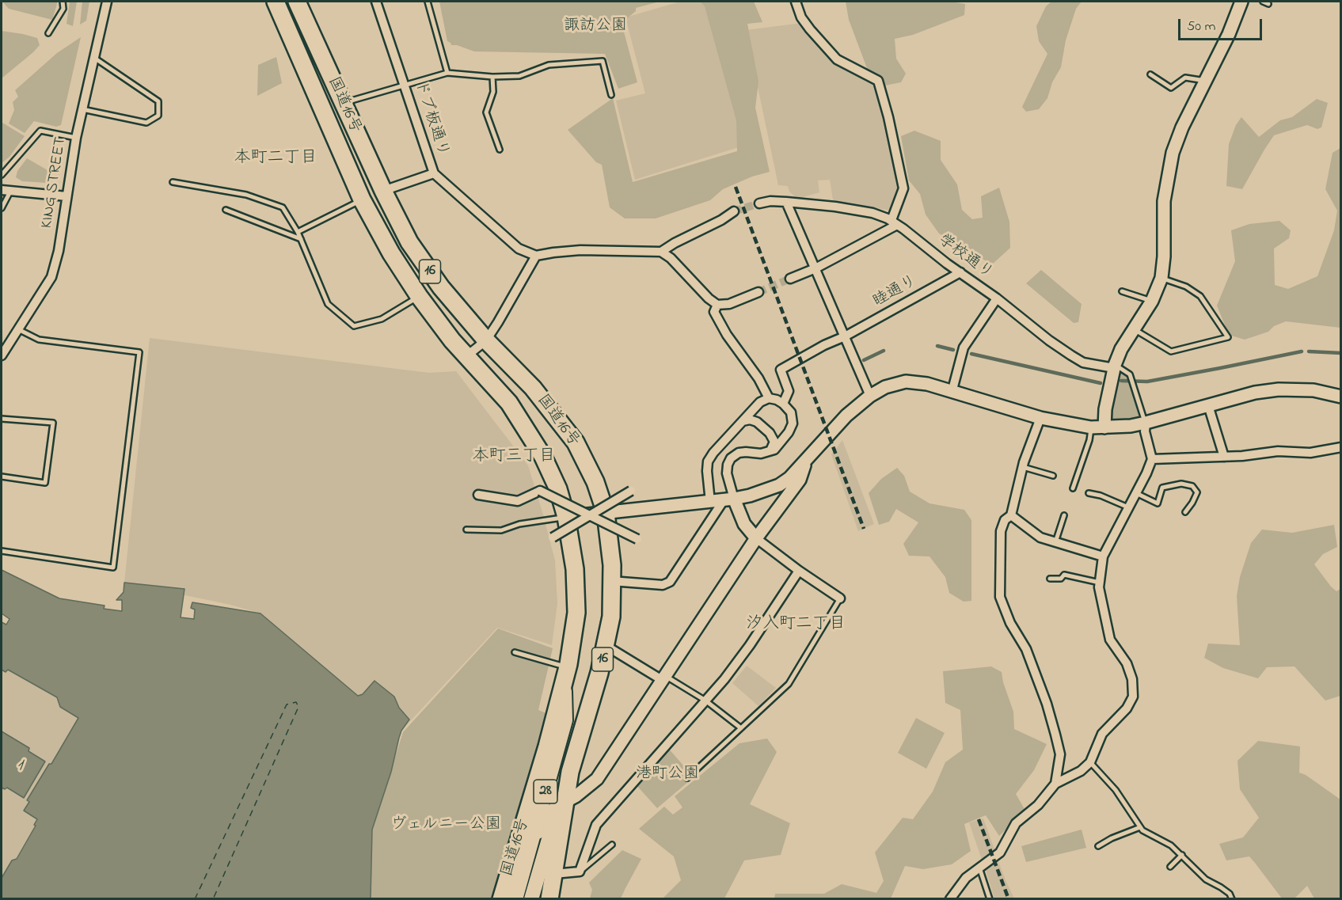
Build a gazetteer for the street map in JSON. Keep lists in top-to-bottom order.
{
  "streets": {
    "highway": ["国道16号", "16"],
    "main road": ["28"],
    "street": [
      "ドブ板通り",
      "KING STREET",
      "学校通り",
      "睦通り"
    ]
  },
  "crossings": [
    ["国道16号", "28"],
    ["学校通り", "睦通り"]
  ],
  "districts": ["本町二丁目", "本町三丁目", "汐入町二丁目"],
  "water": ["1"],
  "parks": ["諏訪公園", "港町公園", "ヴェルニー公園"],
  "scale_bar": "50 m"
}
